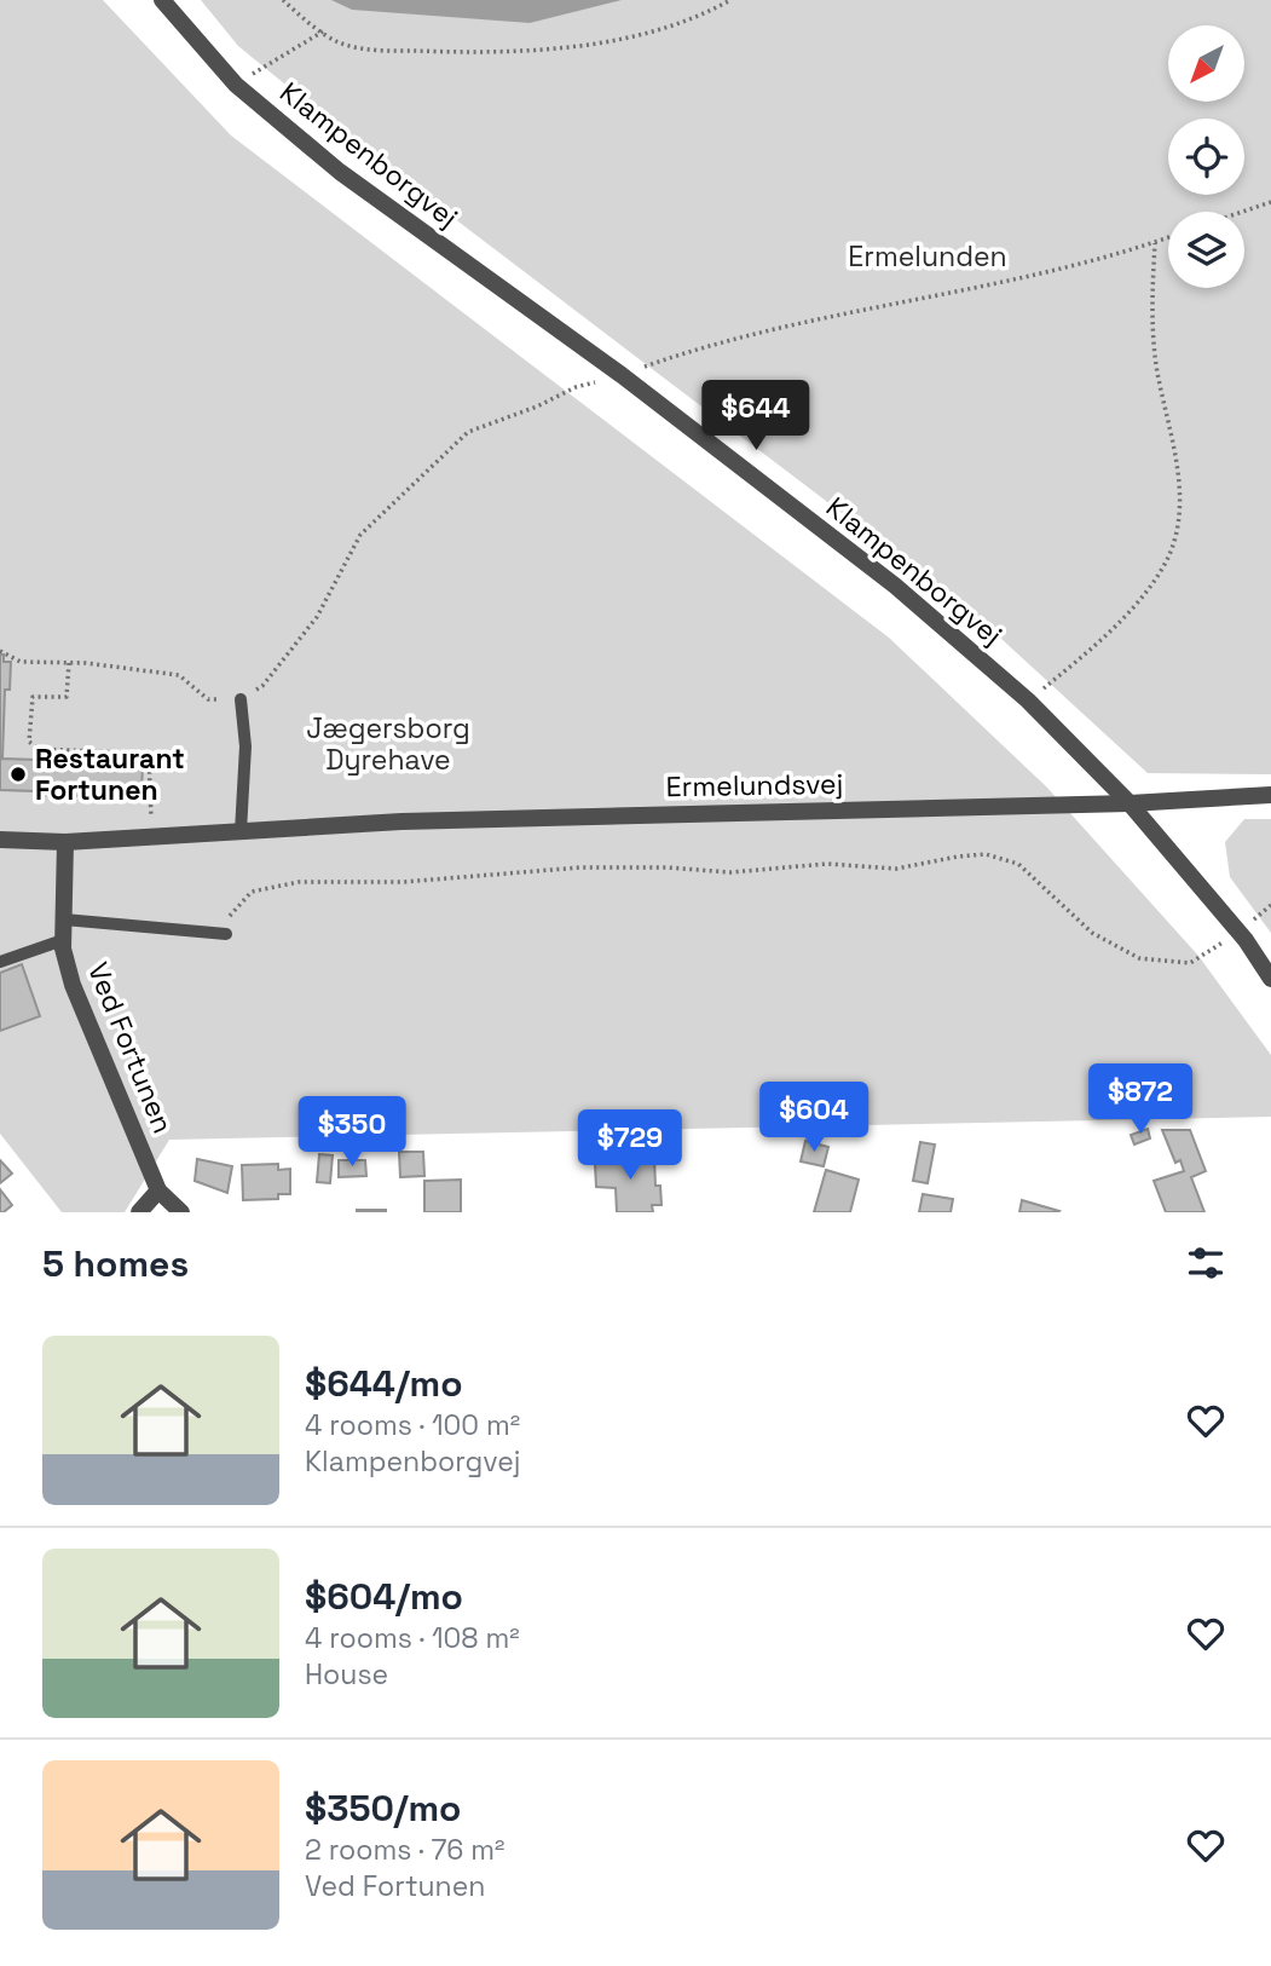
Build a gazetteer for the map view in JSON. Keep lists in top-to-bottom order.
{
  "streets": {
    "street": ["Klampenborgvej", "Ermelundsvej", "Ved Fortunen"]
  },
  "crossings": [
    ["Klampenborgvej", "Ermelundsvej"]
  ],
  "parks": ["Ermelunden", "Jægersborg Dyrehave"],
  "places": ["Restaurant Fortunen"],
  "north": "bottom left",
  "page": {
    "price": [
      "$644",
      "$872",
      "$604",
      "$350",
      "$729"
    ],
    "heading": "5 homes",
    "list": [
      {
        "name": "$644/mo",
        "note": "4 rooms · 100 m² · Klampenborgvej"
      },
      {
        "name": "$604/mo",
        "note": "4 rooms · 108 m² · House"
      },
      {
        "name": "$350/mo",
        "note": "2 rooms · 76 m² · Ved Fortunen"
      }
    ]
  }
}
